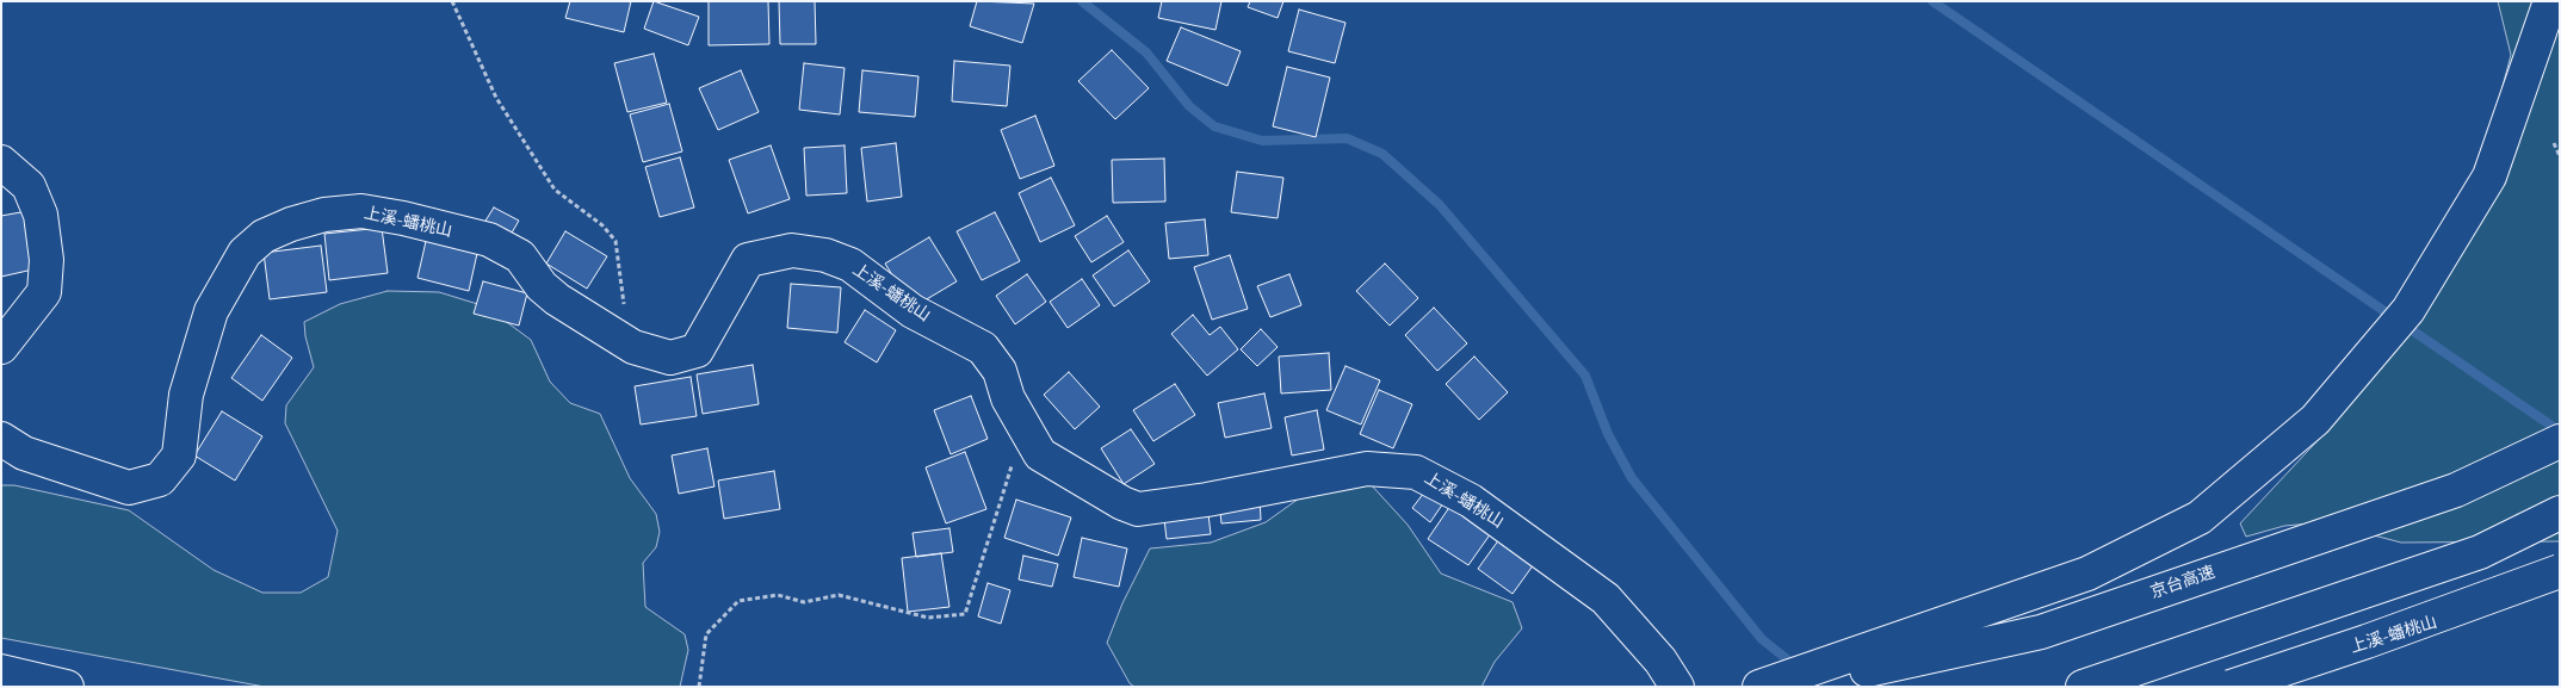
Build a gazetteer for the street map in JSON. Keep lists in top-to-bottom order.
{
  "streets": {
    "main road": ["上溪-蟠桃山", "京台高速"]
  }
}
